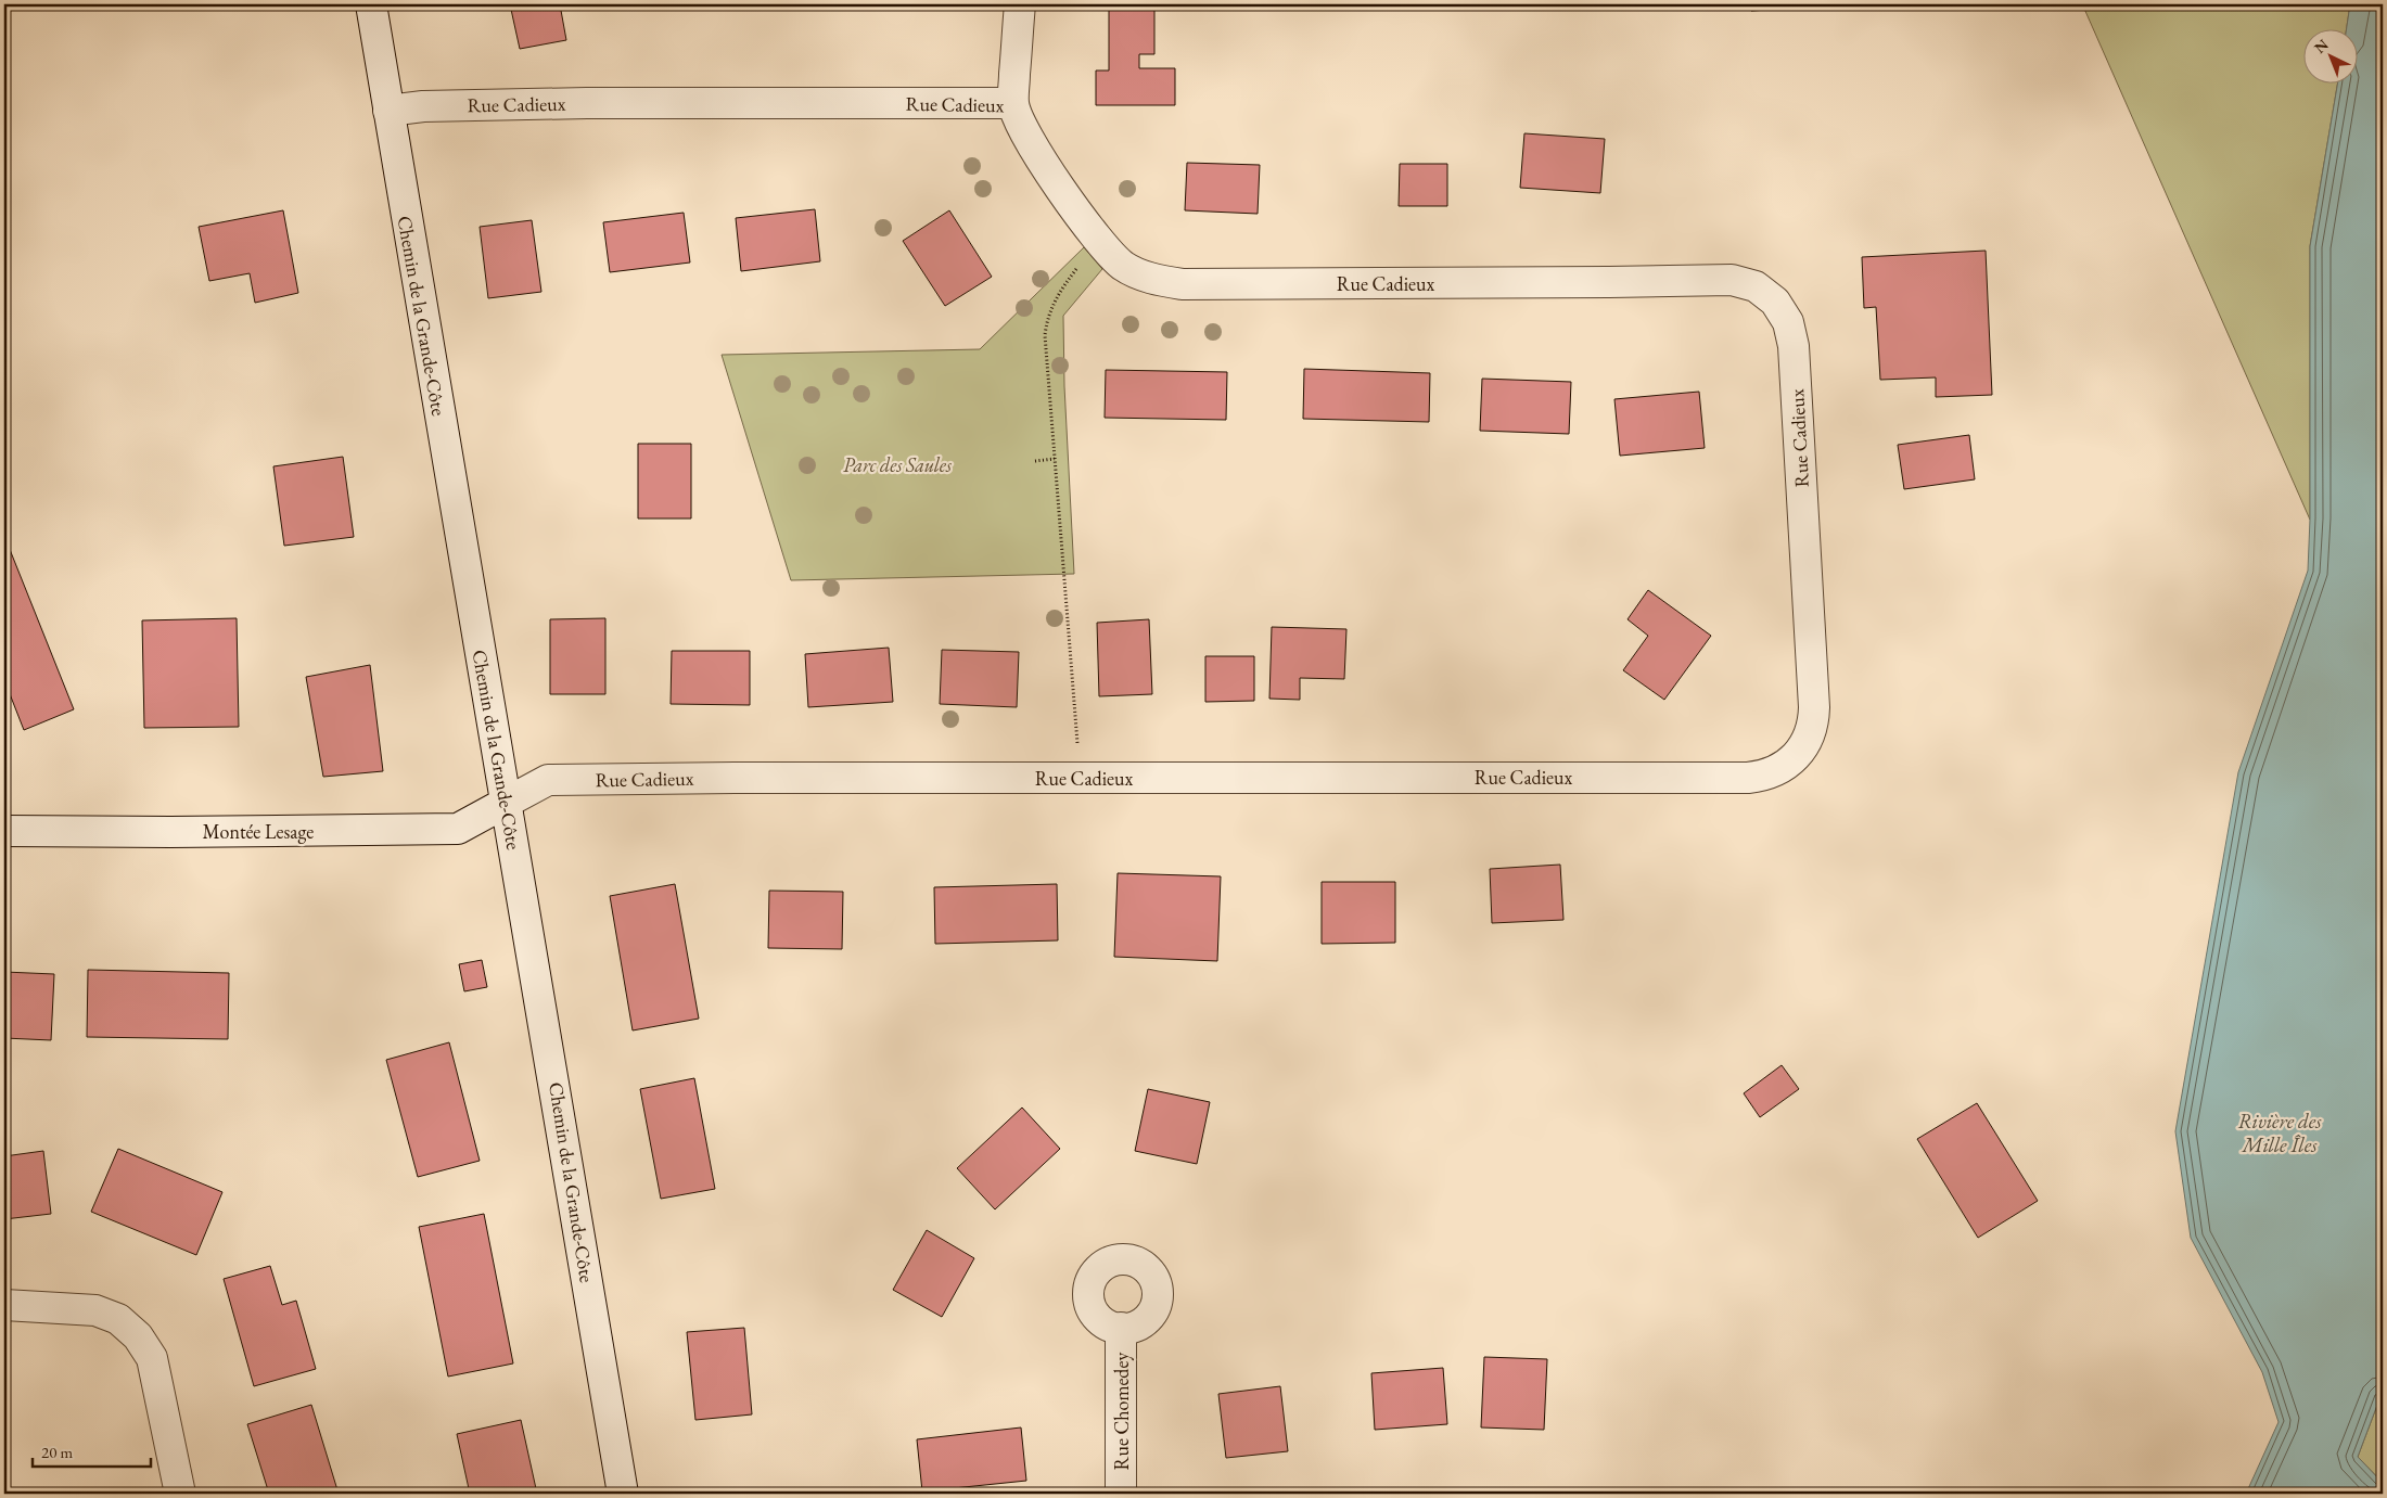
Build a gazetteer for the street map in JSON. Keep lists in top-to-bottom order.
{
  "streets": {
    "street": [
      "Rue Cadieux",
      "Chemin de la Grande-Côte",
      "Montée Lesage",
      "Rue Chomedey"
    ]
  },
  "crossings": [
    ["Rue Cadieux", "Chemin de la Grande-Côte"],
    ["Rue Cadieux", "Montée Lesage"],
    ["Chemin de la Grande-Côte", "Montée Lesage"]
  ],
  "water": ["Rivière des Mille Îles"],
  "parks": ["Parc des Saules"],
  "scale_bar": "20 m",
  "north": "top left"
}
